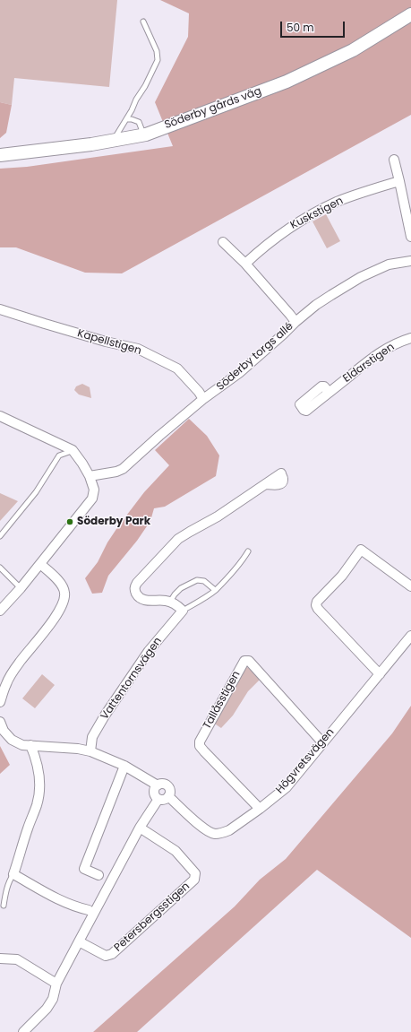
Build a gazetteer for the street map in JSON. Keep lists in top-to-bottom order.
{
  "streets": {
    "main road": ["Söderby gårds väg"],
    "street": [
      "Kuskstigen",
      "Kapellstigen",
      "Söderby torgs allé",
      "Eldarstigen",
      "Vattentornsvägen",
      "Tallåsstigen",
      "Högvretsvägen",
      "Petersbergsstigen"
    ]
  },
  "crossings": [
    ["Kapellstigen", "Söderby torgs allé"],
    ["Tallåsstigen", "Högvretsvägen"]
  ],
  "places": ["Söderby Park"],
  "scale_bar": "50 m"
}
